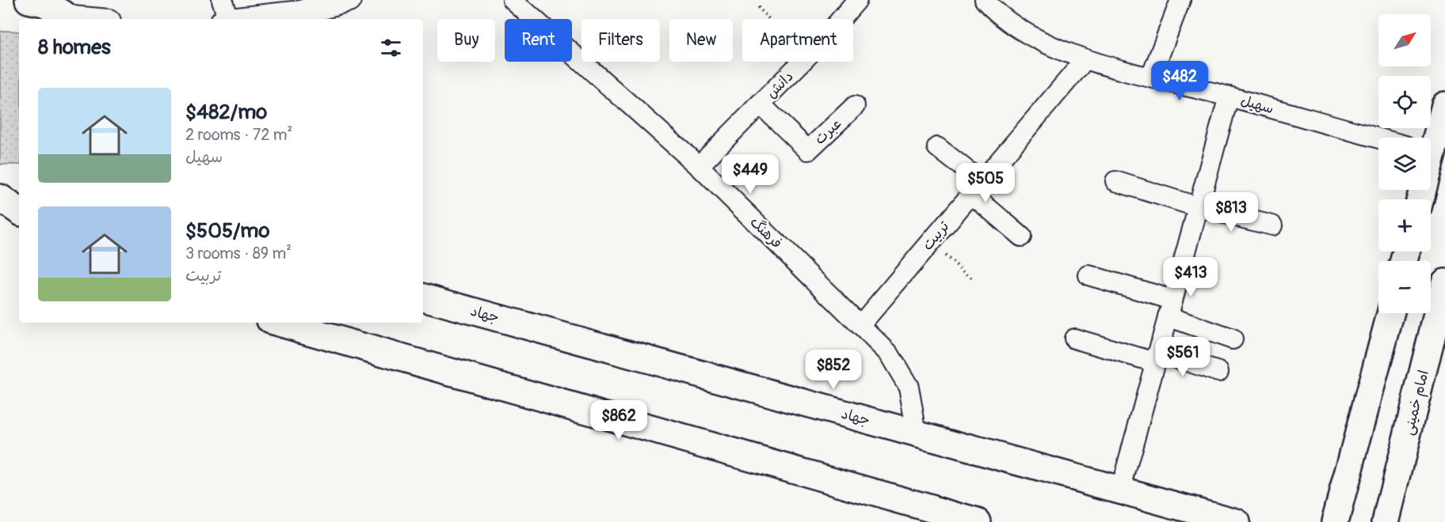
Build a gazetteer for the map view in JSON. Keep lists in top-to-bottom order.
{
  "streets": {
    "main road": ["جهاد", "امام خمینی"],
    "street": [
      "دانش",
      "سهیل",
      "عبرت",
      "فرهنگ",
      "تربیت"
    ]
  },
  "crossings": [
    ["دانش", "عبرت"],
    ["دانش", "فرهنگ"],
    ["سهیل", "تربیت"],
    ["فرهنگ", "تربیت"],
    ["فرهنگ", "جهاد"]
  ],
  "north": "top right",
  "page": {
    "map_buttons": ["+", "−"],
    "chip": [
      "Buy",
      "Rent",
      "Filters",
      "New",
      "Apartment"
    ],
    "heading": "8 homes",
    "price": [
      "$482",
      "$449",
      "$505",
      "$813",
      "$413",
      "$561",
      "$852",
      "$862"
    ],
    "list": [
      {
        "name": "$482/mo",
        "note": "2 rooms · 72 m² · سهیل"
      },
      {
        "name": "$505/mo",
        "note": "3 rooms · 89 m² · تربیت"
      }
    ]
  }
}
